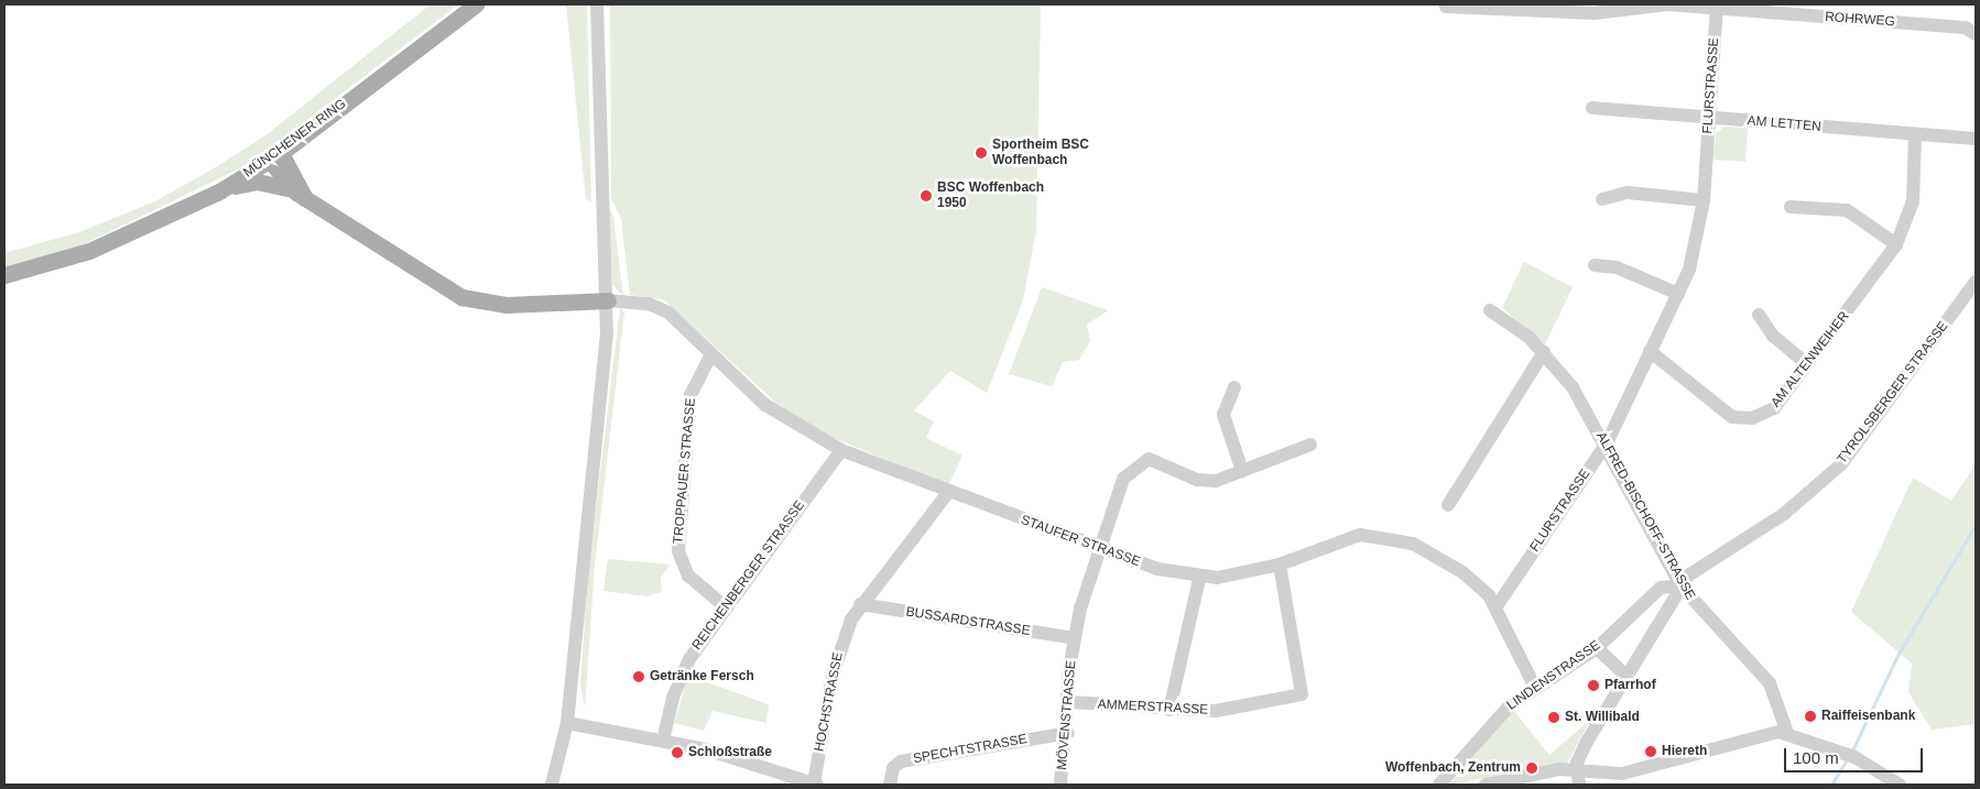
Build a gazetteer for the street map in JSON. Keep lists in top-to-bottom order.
{
  "streets": {
    "main road": ["MÜNCHENER RING"],
    "street": [
      "ROHRWEG",
      "FLURSTRASSE",
      "AM LETTEN",
      "AM ALTENWEIHER",
      "TYROLSBERGER STRASSE",
      "TROPPAUER STRASSE",
      "ALFRED-BISCHOFF-STRASSE",
      "STAUFER STRASSE",
      "REICHENBERGER STRASSE",
      "BUSSARDSTRASSE",
      "LINDENSTRASSE",
      "HOCHSTRASSE",
      "AMMERSTRASSE",
      "MÖVENSTRASSE",
      "SPECHTSTRASSE"
    ]
  },
  "crossings": [
    ["ROHRWEG", "FLURSTRASSE"],
    ["FLURSTRASSE", "AM LETTEN"],
    ["FLURSTRASSE", "AM ALTENWEIHER"],
    ["FLURSTRASSE", "ALFRED-BISCHOFF-STRASSE"],
    ["FLURSTRASSE", "STAUFER STRASSE"],
    ["AM LETTEN", "AM ALTENWEIHER"],
    ["TYROLSBERGER STRASSE", "ALFRED-BISCHOFF-STRASSE"],
    ["TYROLSBERGER STRASSE", "LINDENSTRASSE"],
    ["TROPPAUER STRASSE", "STAUFER STRASSE"],
    ["TROPPAUER STRASSE", "REICHENBERGER STRASSE"],
    ["ALFRED-BISCHOFF-STRASSE", "LINDENSTRASSE"],
    ["STAUFER STRASSE", "REICHENBERGER STRASSE"],
    ["STAUFER STRASSE", "LINDENSTRASSE"],
    ["STAUFER STRASSE", "HOCHSTRASSE"],
    ["STAUFER STRASSE", "AMMERSTRASSE"],
    ["STAUFER STRASSE", "MÖVENSTRASSE"],
    ["BUSSARDSTRASSE", "HOCHSTRASSE"],
    ["BUSSARDSTRASSE", "MÖVENSTRASSE"],
    ["AMMERSTRASSE", "MÖVENSTRASSE"],
    ["MÖVENSTRASSE", "SPECHTSTRASSE"]
  ],
  "places": [
    "Sportheim BSC Woffenbach",
    "BSC Woffenbach 1950",
    "Getränke Fersch",
    "Pfarrhof",
    "Raiffeisenbank",
    "St. Willibald",
    "Hiereth",
    "Schloßstraße",
    "Woffenbach, Zentrum"
  ],
  "scale_bar": "100 m"
}
